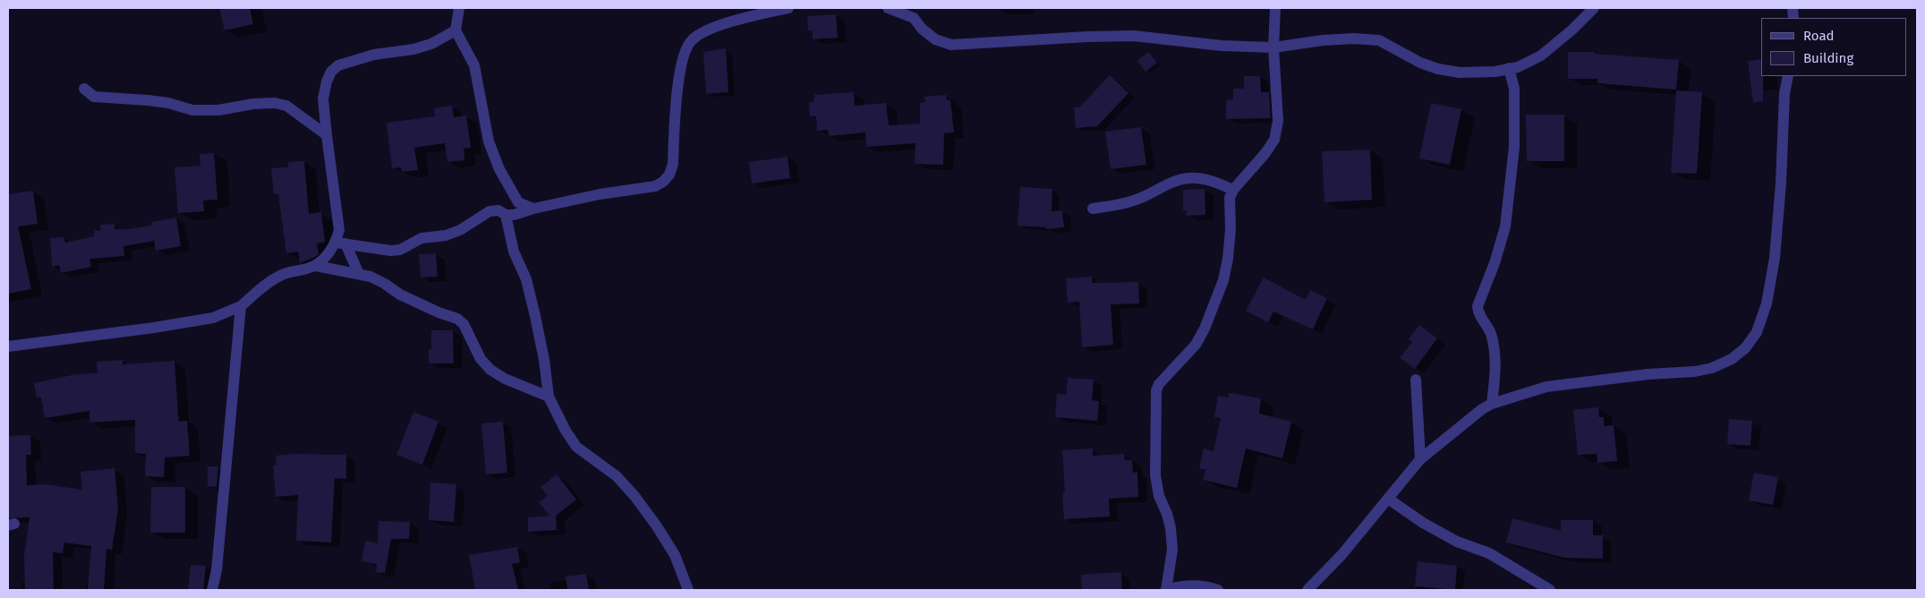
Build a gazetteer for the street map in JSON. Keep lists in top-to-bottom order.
{
  "legend": ["Road", "Building"]
}
